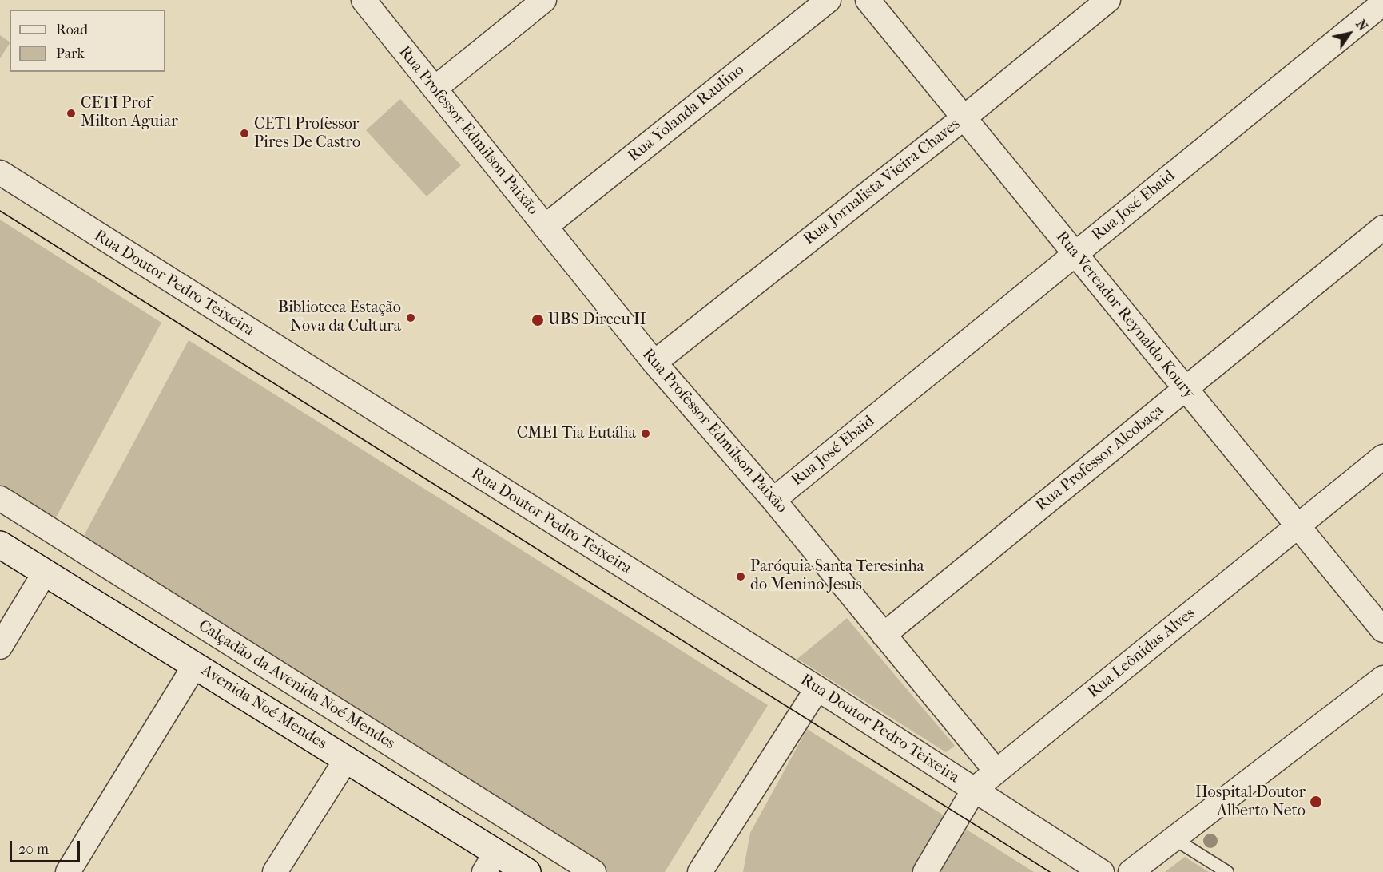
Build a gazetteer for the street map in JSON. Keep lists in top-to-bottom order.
{
  "streets": {
    "main road": ["Avenida Noé Mendes"],
    "street": [
      "Rua Yolanda Raulino",
      "Rua Professor Edmilson Paixão",
      "Rua Jornalista Vieira Chaves",
      "Rua José Ebaid",
      "Rua Doutor Pedro Teixeira",
      "Rua Vereador Reynaldo Koury",
      "Rua Professor Alcobaça",
      "Rua Leônidas Alves",
      "Calçadão da Avenida Noé Mendes"
    ]
  },
  "crossings": [
    ["Rua Yolanda Raulino", "Rua Professor Edmilson Paixão"],
    ["Rua Professor Edmilson Paixão", "Rua Jornalista Vieira Chaves"],
    ["Rua Professor Edmilson Paixão", "Rua José Ebaid"],
    ["Rua Professor Edmilson Paixão", "Rua Professor Alcobaça"],
    ["Rua Professor Edmilson Paixão", "Rua Leônidas Alves"],
    ["Rua Jornalista Vieira Chaves", "Rua Vereador Reynaldo Koury"],
    ["Rua José Ebaid", "Rua Vereador Reynaldo Koury"],
    ["Rua Doutor Pedro Teixeira", "Rua Leônidas Alves"],
    ["Rua Vereador Reynaldo Koury", "Rua Professor Alcobaça"],
    ["Rua Vereador Reynaldo Koury", "Rua Leônidas Alves"]
  ],
  "places": [
    "CETI Prof Milton Aguiar",
    "CETI Professor Pires De Castro",
    "Biblioteca Estação Nova da Cultura",
    "UBS Dirceu II",
    "CMEI Tia Eutália",
    "Paróquia Santa Teresinha do Menino Jesus",
    "Hospital Doutor Alberto Neto"
  ],
  "legend": ["Road", "Park"],
  "scale_bar": "20 m",
  "north": "top right"
}
